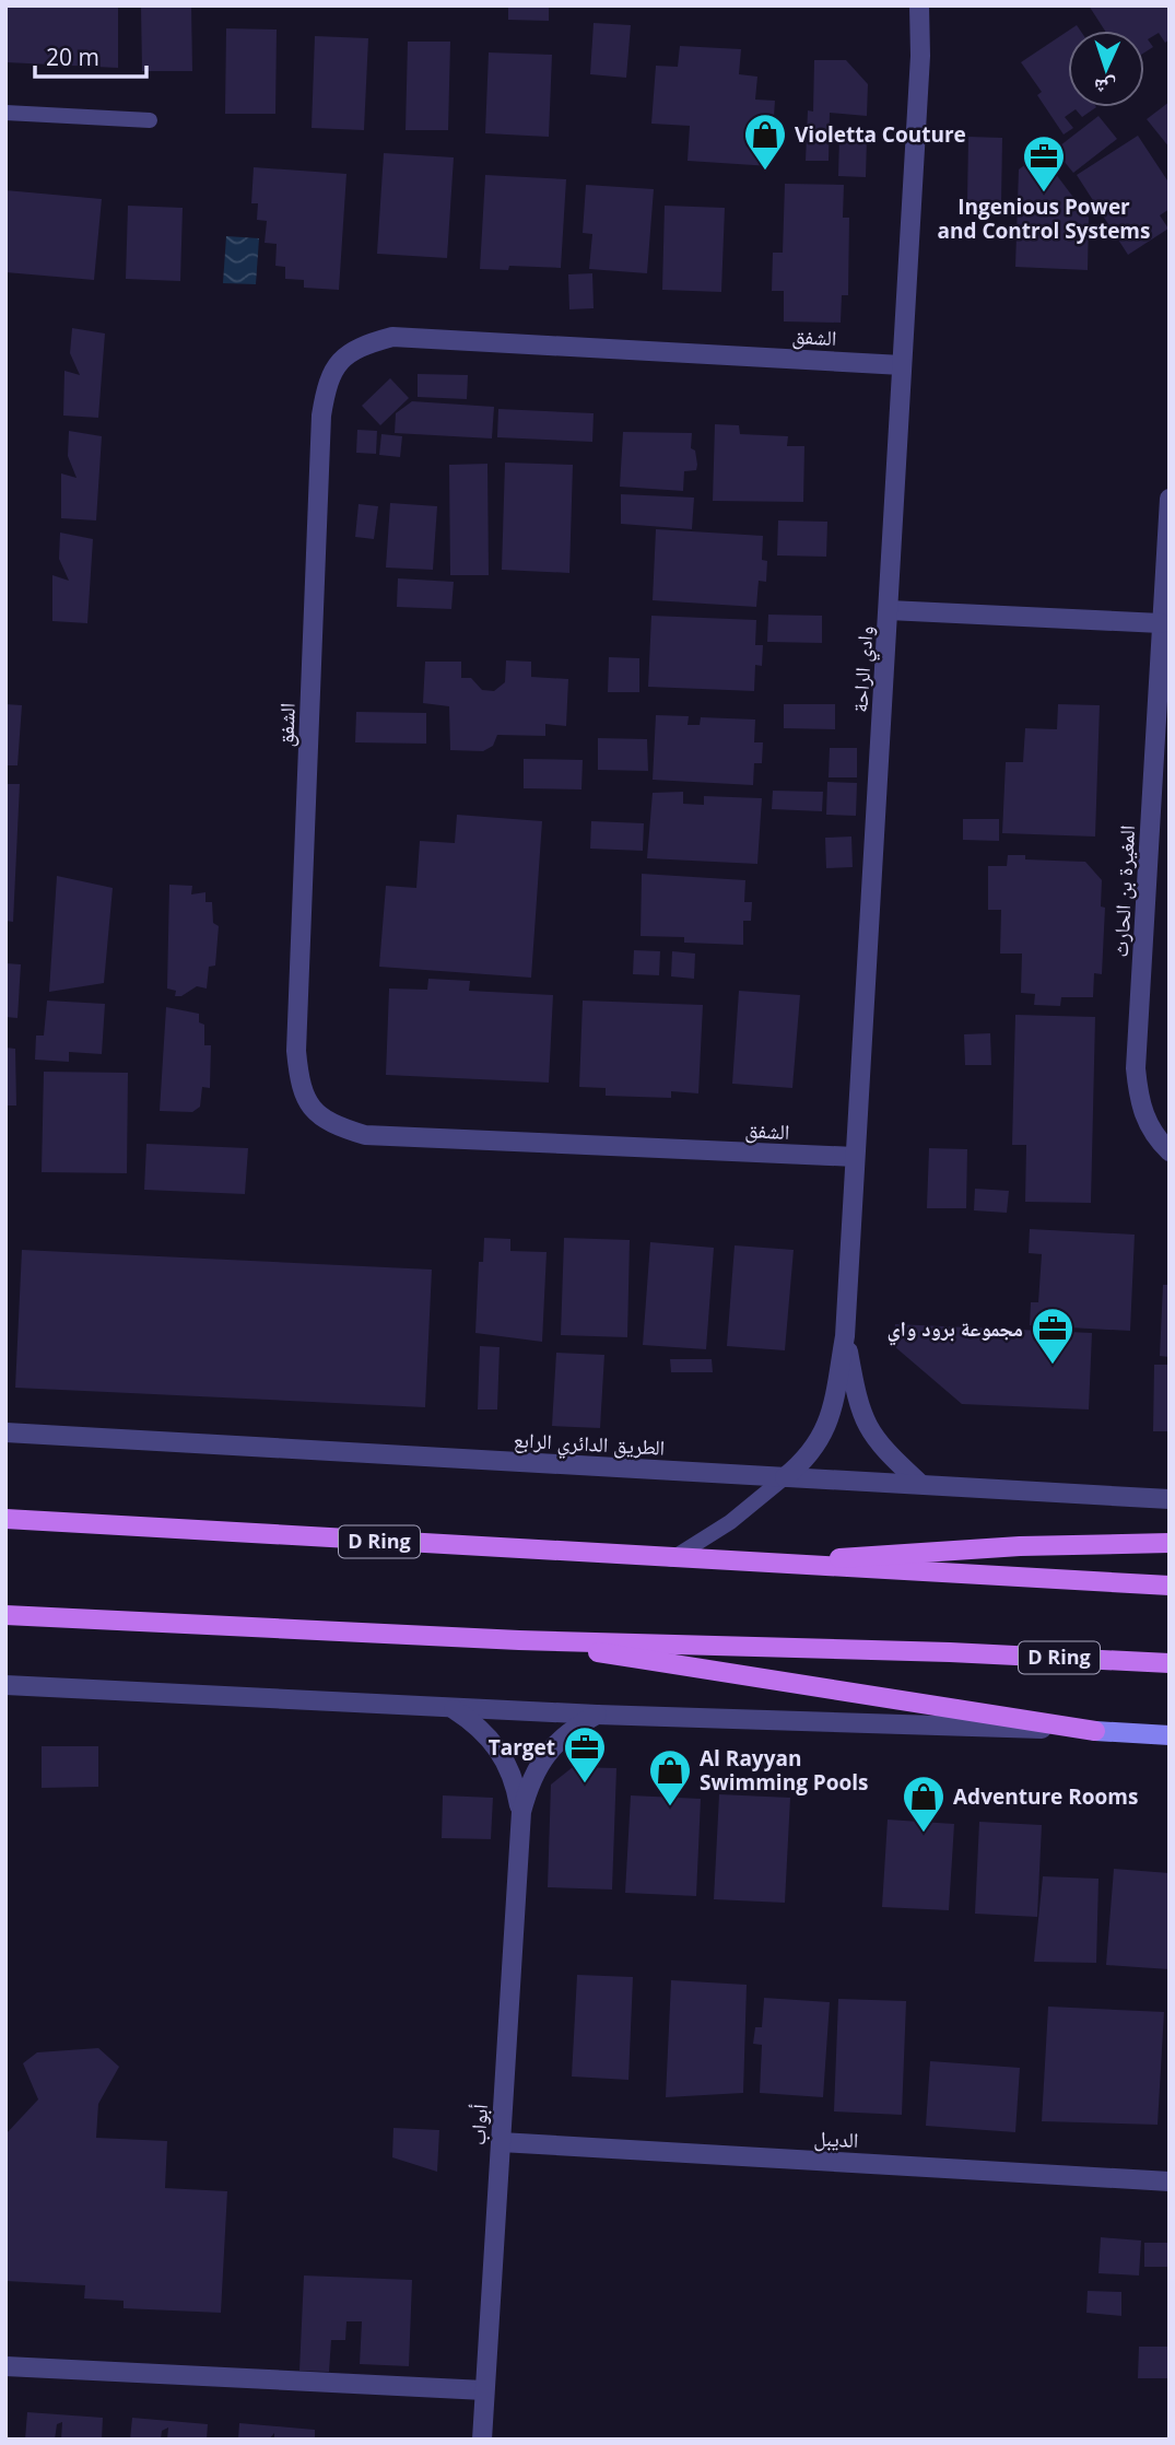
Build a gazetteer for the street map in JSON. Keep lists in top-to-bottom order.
{
  "streets": {
    "main road": ["D Ring"],
    "street": [
      "الشفق",
      "وادي الراحة",
      "المغيرة بن الحارث",
      "الطريق الدائري الرابع",
      "أبواب",
      "الديبل"
    ]
  },
  "crossings": [
    ["الشفق", "وادي الراحة"],
    ["وادي الراحة", "الطريق الدائري الرابع"],
    ["أبواب", "الديبل"]
  ],
  "places": {
    "shop": ["Violetta Couture", "Al Rayyan Swimming Pools", "Adventure Rooms"],
    "office": ["Ingenious Power and Control Systems", "مجموعة برود واي", "Target"]
  },
  "scale_bar": "20 m",
  "north": "bottom"
}
